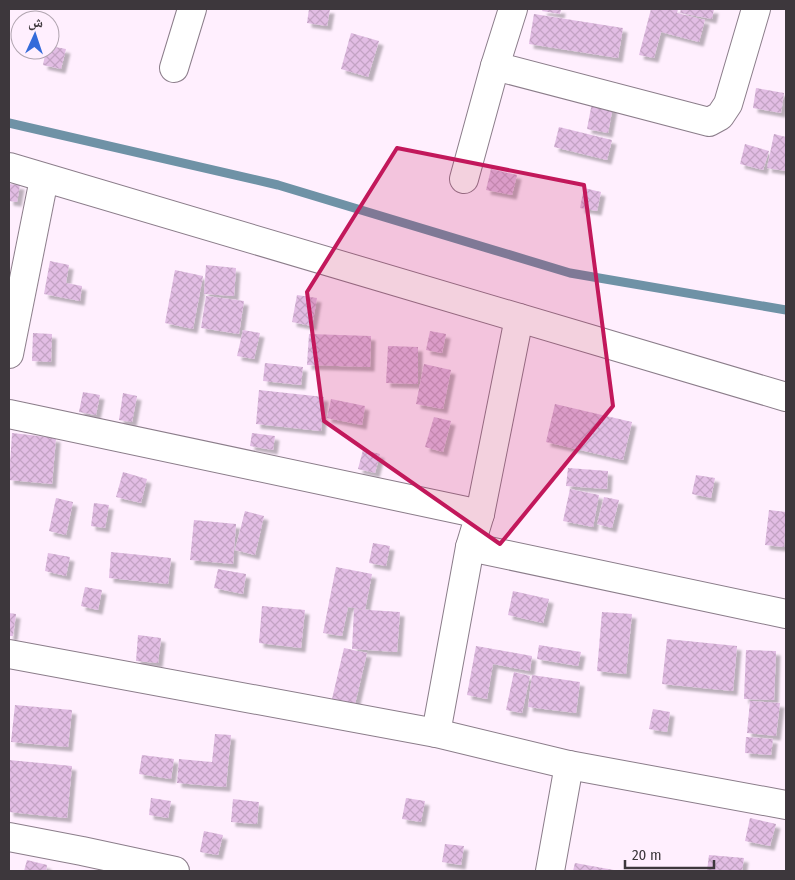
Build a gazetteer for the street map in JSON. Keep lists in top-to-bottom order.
{
  "scale_bar": "20 m",
  "north": "top"
}
